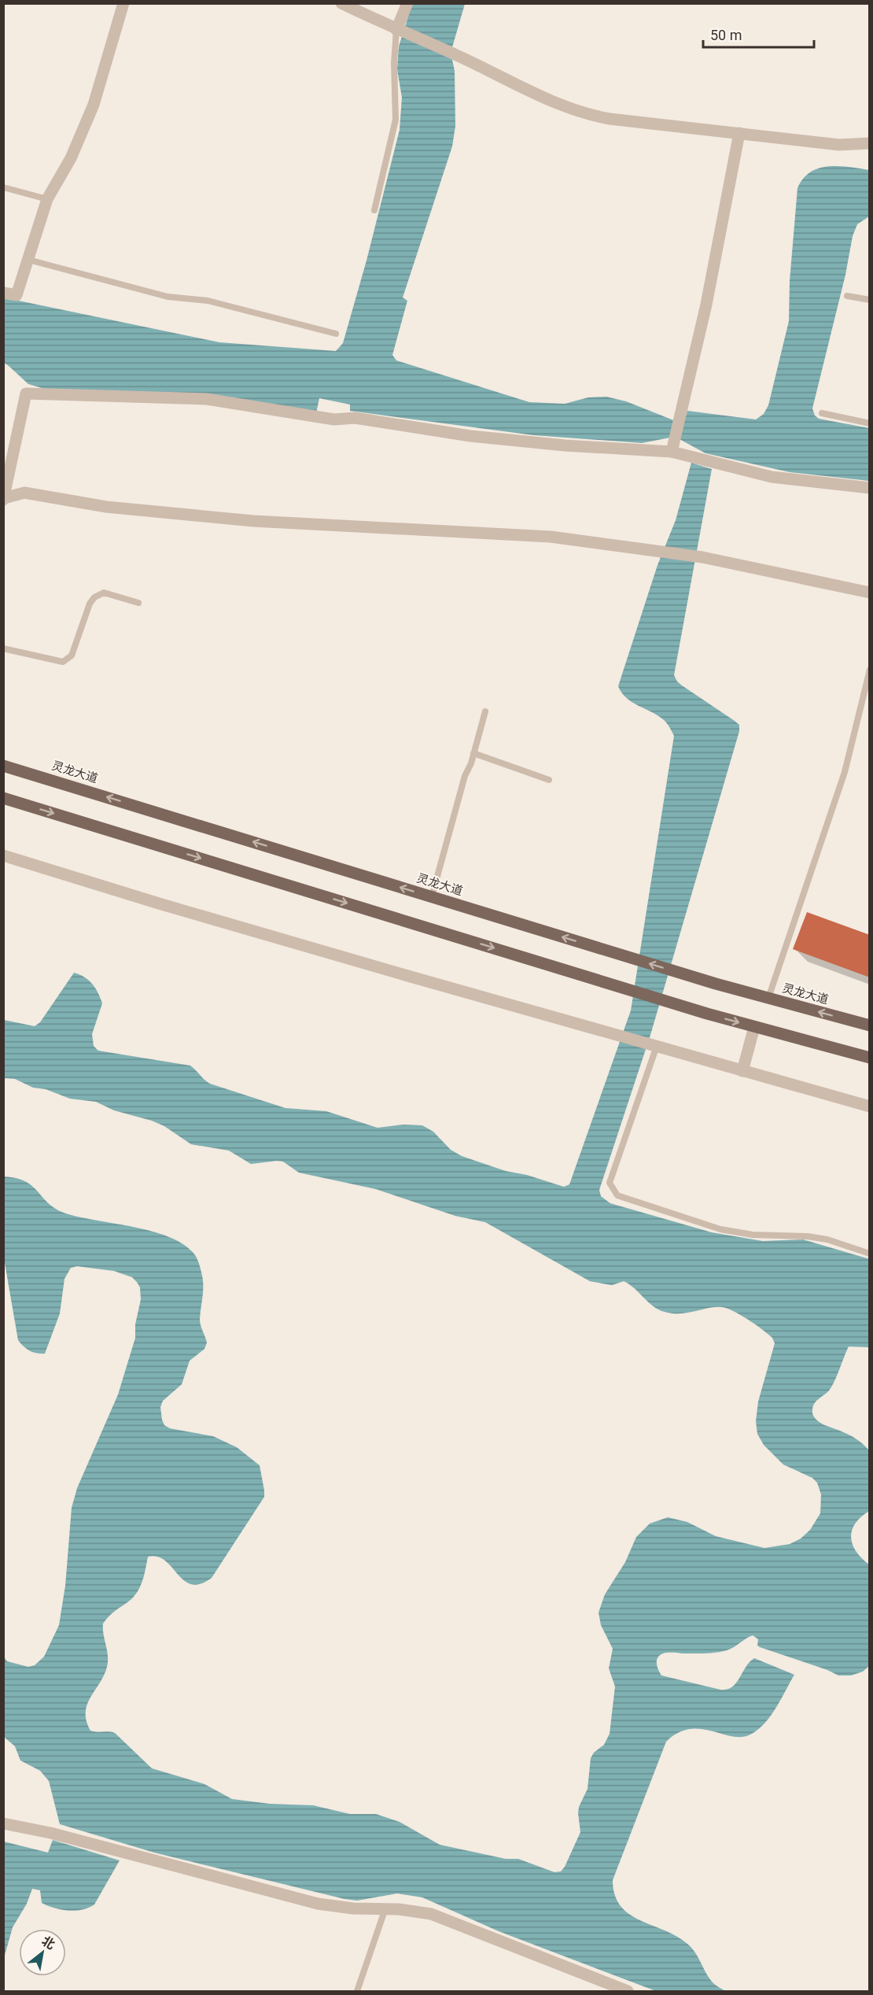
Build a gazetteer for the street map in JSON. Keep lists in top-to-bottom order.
{
  "streets": {
    "main road": ["灵龙大道"]
  },
  "scale_bar": "50 m",
  "north": "top right"
}
